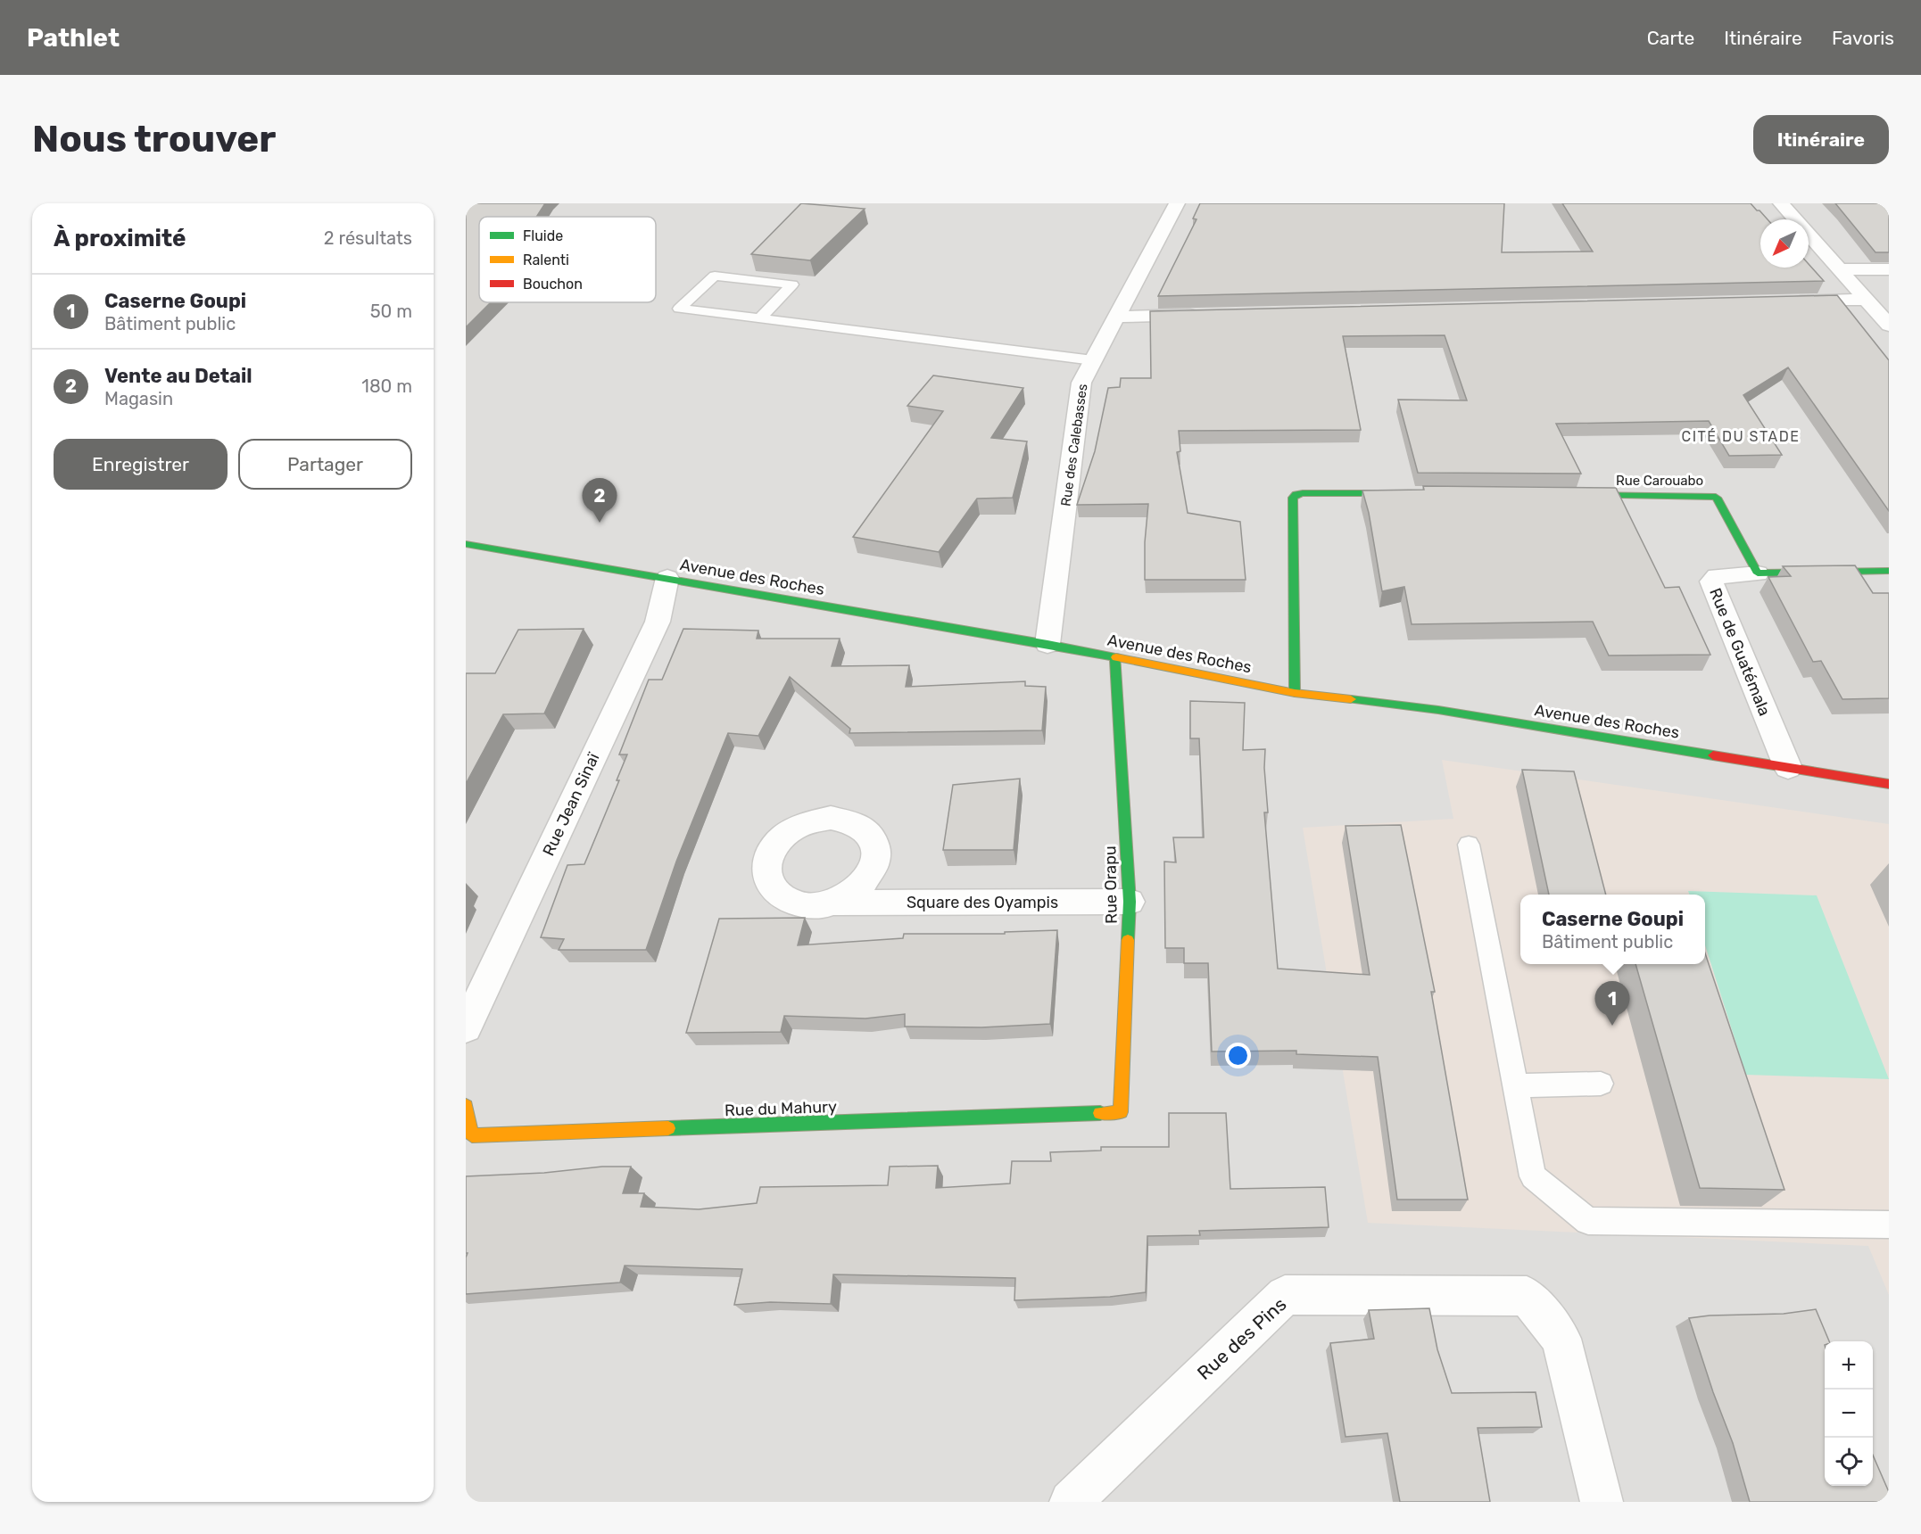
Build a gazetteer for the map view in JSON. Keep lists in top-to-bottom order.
{
  "streets": {
    "street": [
      "Rue des Calebasses",
      "Rue Carouabo",
      "Avenue des Roches",
      "Rue de Guatémala",
      "Rue Jean Sinaï",
      "Rue Orapu",
      "Square des Oyampis",
      "Rue du Mahury",
      "Rue des Pins"
    ]
  },
  "crossings": [
    ["Rue des Calebasses", "Avenue des Roches"],
    ["Rue Carouabo", "Rue de Guatémala"],
    ["Avenue des Roches", "Rue de Guatémala"],
    ["Avenue des Roches", "Rue Jean Sinaï"],
    ["Avenue des Roches", "Rue Orapu"],
    ["Rue Orapu", "Square des Oyampis"],
    ["Rue Orapu", "Rue du Mahury"]
  ],
  "districts": ["CITÉ DU STADE"],
  "legend": ["Fluide", "Ralenti", "Bouchon"],
  "north": "bottom left",
  "page": {
    "header": "Pathlet",
    "nav": ["Carte", "Itinéraire", "Favoris"],
    "buttons": [
      "Itinéraire",
      ["Enregistrer", "Partager"]
    ],
    "title": "Nous trouver",
    "heading": ["À proximité", "2 résultats"],
    "list": [
      {
        "mark": "1",
        "name": "Caserne Goupi",
        "note": "Bâtiment public",
        "value": "50 m"
      },
      {
        "mark": "2",
        "name": "Vente au Detail",
        "note": "Magasin",
        "value": "180 m"
      }
    ],
    "pins": ["2", "1"],
    "popup": ["Caserne Goupi", "Bâtiment public"],
    "map_buttons": ["+", "−"]
  }
}
